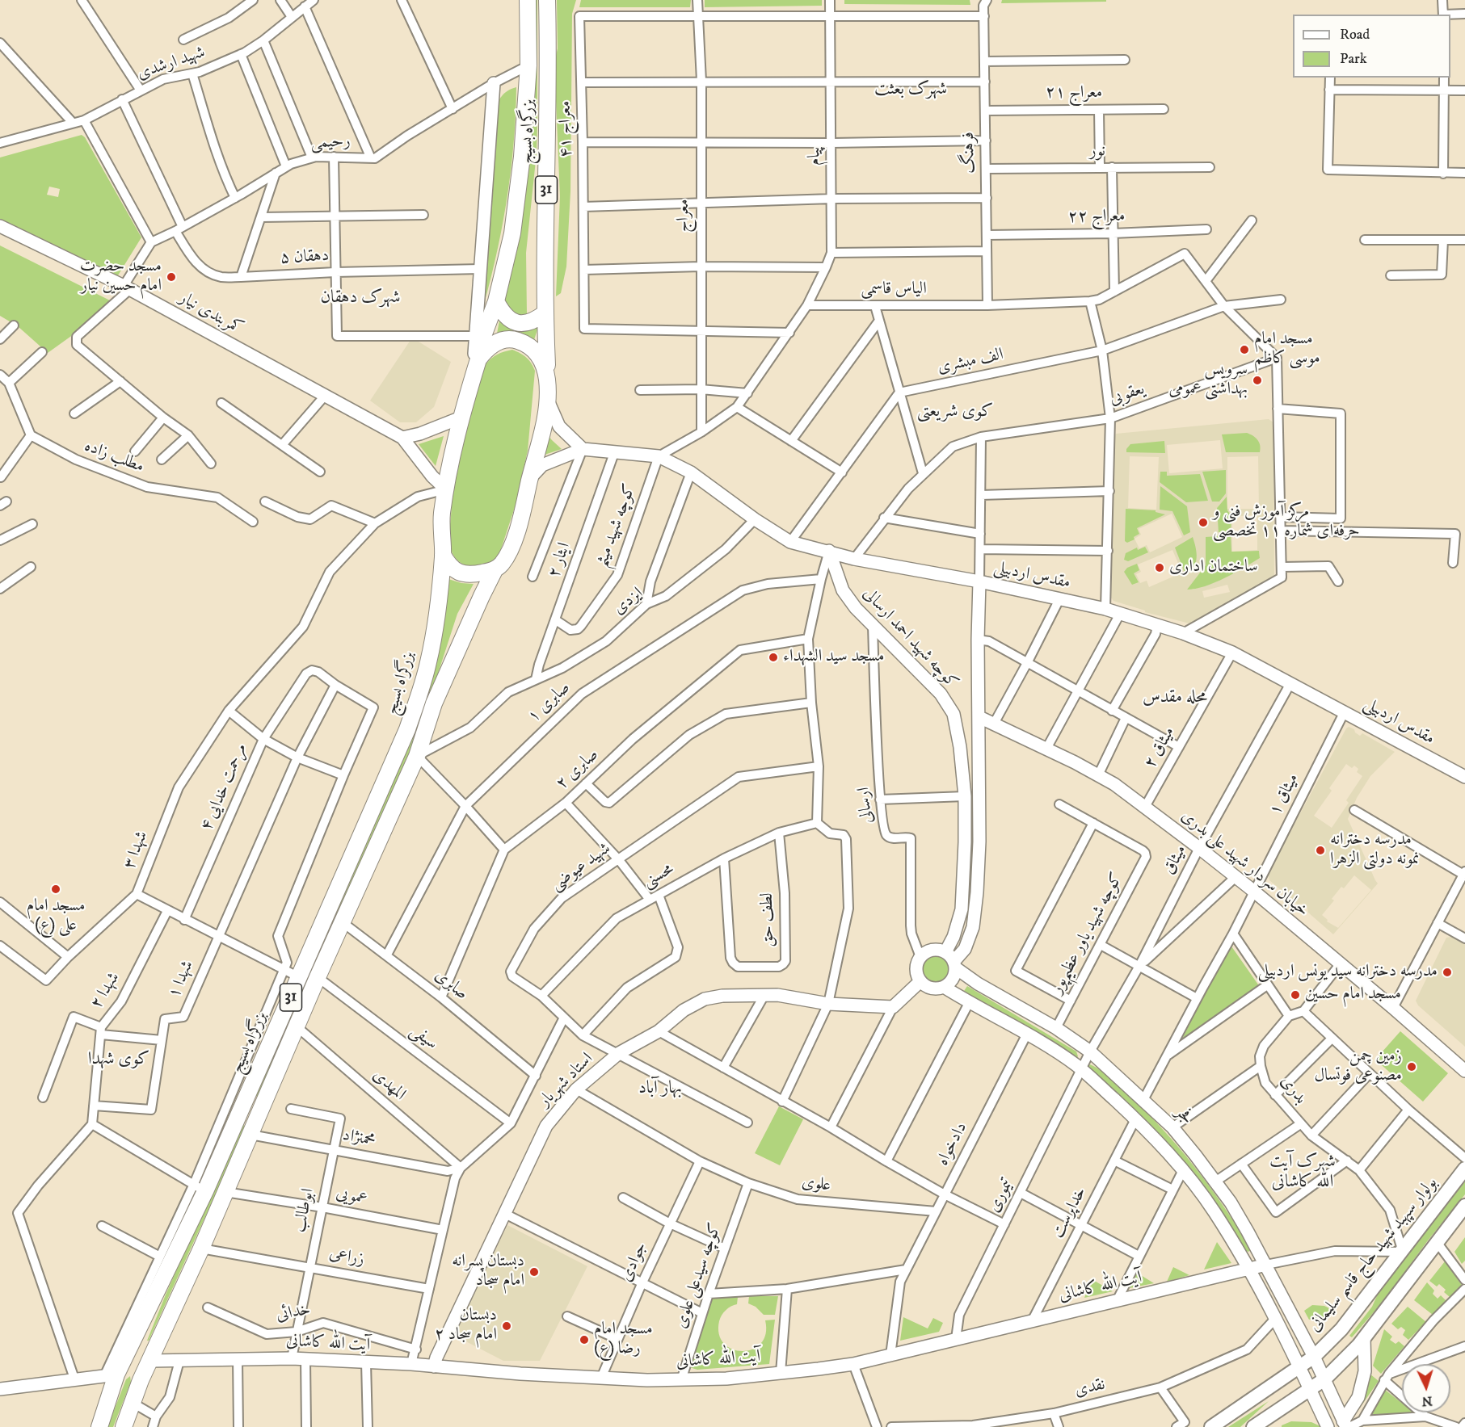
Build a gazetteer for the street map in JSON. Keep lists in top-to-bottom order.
{
  "streets": {
    "highway": ["بزرگراه بسیج", "31"],
    "main road": ["بولوار سپهبد شهید حاج قاسم سلیمانی"],
    "street": [
      "شهید ارشدی",
      "معراج ۲۱",
      "معراج ۴۱",
      "رحیمی",
      "نور",
      "فرهنگ",
      "پیام",
      "معراج",
      "معراج ۲۲",
      "دهقان ۵",
      "الیاس قاسمی",
      "کمربندی نیار",
      "الف مبشری",
      "یعقوبی",
      "مطلب زاده",
      "کوچه شهید میثم",
      "ایثار ۲",
      "مقدس اردبیلی",
      "ایزدی",
      "کوچه شهید احمد ارسالی",
      "صابری ۱",
      "میثاق ۲",
      "صابری ۲",
      "مرحمت خدایی ۴",
      "میثاق ۱",
      "ارسالی",
      "شهدا ۳",
      "میثاق",
      "خیابان سردار شهید علی بدری",
      "شهید عیوضی",
      "محسنی",
      "لطف حق",
      "کوچه شهید یاور عظیم‌پور",
      "شهدا ۱",
      "صابری",
      "شهدا ۲",
      "سیفی",
      "استاد شهریار",
      "المهدی",
      "بدری",
      "فجر",
      "محمنژاد",
      "دادخواه",
      "علوی",
      "تیموری",
      "عمویی",
      "ابوطالب",
      "خداپرست",
      "زراعی",
      "جوادی",
      "کوچه سیدعلی علوی",
      "آیت الله کاشانی",
      "خدائی",
      "نقدی"
    ]
  },
  "crossings": [
    ["شهید ارشدی", "دهقان ۵"],
    ["معراج ۲۱", "فرهنگ"],
    ["معراج ۴۱", "معراج"],
    ["بزرگراه بسیج", "رحیمی"],
    ["بزرگراه بسیج", "شهدا ۳"],
    ["بزرگراه بسیج", "صابری"],
    ["بزرگراه بسیج", "سیفی"],
    ["بزرگراه بسیج", "المهدی"],
    ["بزرگراه بسیج", "محمنژاد"],
    ["بزرگراه بسیج", "عمویی"],
    ["بزرگراه بسیج", "زراعی"],
    ["بزرگراه بسیج", "آیت الله کاشانی"],
    ["رحیمی", "دهقان ۵"],
    ["نور", "فرهنگ"],
    ["فرهنگ", "معراج ۲۲"],
    ["فرهنگ", "الیاس قاسمی"],
    ["پیام", "الیاس قاسمی"],
    ["یعقوبی", "مقدس اردبیلی"],
    ["کوچه شهید میثم", "ایثار ۲"],
    ["کوچه شهید میثم", "مقدس اردبیلی"],
    ["ایثار ۲", "مقدس اردبیلی"],
    ["ایثار ۲", "ایزدی"],
    ["مقدس اردبیلی", "ایزدی"],
    ["مقدس اردبیلی", "کوچه شهید احمد ارسالی"],
    ["مقدس اردبیلی", "میثاق ۲"],
    ["مقدس اردبیلی", "میثاق ۱"],
    ["مقدس اردبیلی", "میثاق"],
    ["کوچه شهید احمد ارسالی", "ارسالی"],
    ["کوچه شهید احمد ارسالی", "خیابان سردار شهید علی بدری"],
    ["کوچه شهید احمد ارسالی", "فجر"],
    ["صابری ۱", "صابری"],
    ["میثاق ۲", "خیابان سردار شهید علی بدری"],
    ["صابری ۲", "صابری"],
    ["میثاق ۱", "خیابان سردار شهید علی بدری"],
    ["ارسالی", "فجر"],
    ["میثاق", "خیابان سردار شهید علی بدری"],
    ["میثاق", "فجر"],
    ["میثاق", "تیموری"],
    ["شهید عیوضی", "محسنی"],
    ["شهید عیوضی", "استاد شهریار"],
    ["محسنی", "لطف حق"],
    ["کوچه شهید یاور عظیم‌پور", "فجر"],
    ["شهدا ۱", "شهدا ۲"],
    ["استاد شهریار", "علوی"],
    ["استاد شهریار", "آیت الله کاشانی"],
    ["المهدی", "محمنژاد"],
    ["بدری", "بولوار سپهبد شهید حاج قاسم سلیمانی"],
    ["فجر", "تیموری"],
    ["فجر", "بولوار سپهبد شهید حاج قاسم سلیمانی"],
    ["فجر", "آیت الله کاشانی"],
    ["محمنژاد", "ابوطالب"],
    ["دادخواه", "علوی"],
    ["دادخواه", "آیت الله کاشانی"],
    ["علوی", "جوادی"],
    ["علوی", "کوچه سیدعلی علوی"],
    ["تیموری", "آیت الله کاشانی"],
    ["عمویی", "ابوطالب"],
    ["ابوطالب", "زراعی"],
    ["ابوطالب", "آیت الله کاشانی"],
    ["ابوطالب", "خدائی"],
    ["خداپرست", "آیت الله کاشانی"],
    ["جوادی", "آیت الله کاشانی"],
    ["کوچه سیدعلی علوی", "آیت الله کاشانی"]
  ],
  "districts": [
    "شهرک بعثت",
    "شهرک دهقان",
    "کوی شریعتی",
    "محله مقدس",
    "کوی شهدا",
    "بهار آباد",
    "شهرک آیت الله کاشانی"
  ],
  "places": [
    "مسجد حضرت امام حسین نیار",
    "مسجد امام موسی کاظم",
    "سرویس بهداشتی عمومی",
    "مرکز آموزش فنی و حرفه‌ای شماره ۱۱ تخصصی",
    "ساختمان اداری",
    "مسجد سید الشهداء",
    "مدرسه دخترانه نمونه دولتی الزهرا",
    "مسجد امام علی (ع)",
    "مدرسه دخترانه سید یونس اردبیلی",
    "مسجد امام حسین",
    "زمین چمن مصنوعی فوتسال",
    "دبستان پسرانه امام سجاد",
    "دبستان امام سجاد ۲",
    "مسجد امام رضا (ع)"
  ],
  "legend": ["Road", "Park"],
  "north": "bottom"
}
